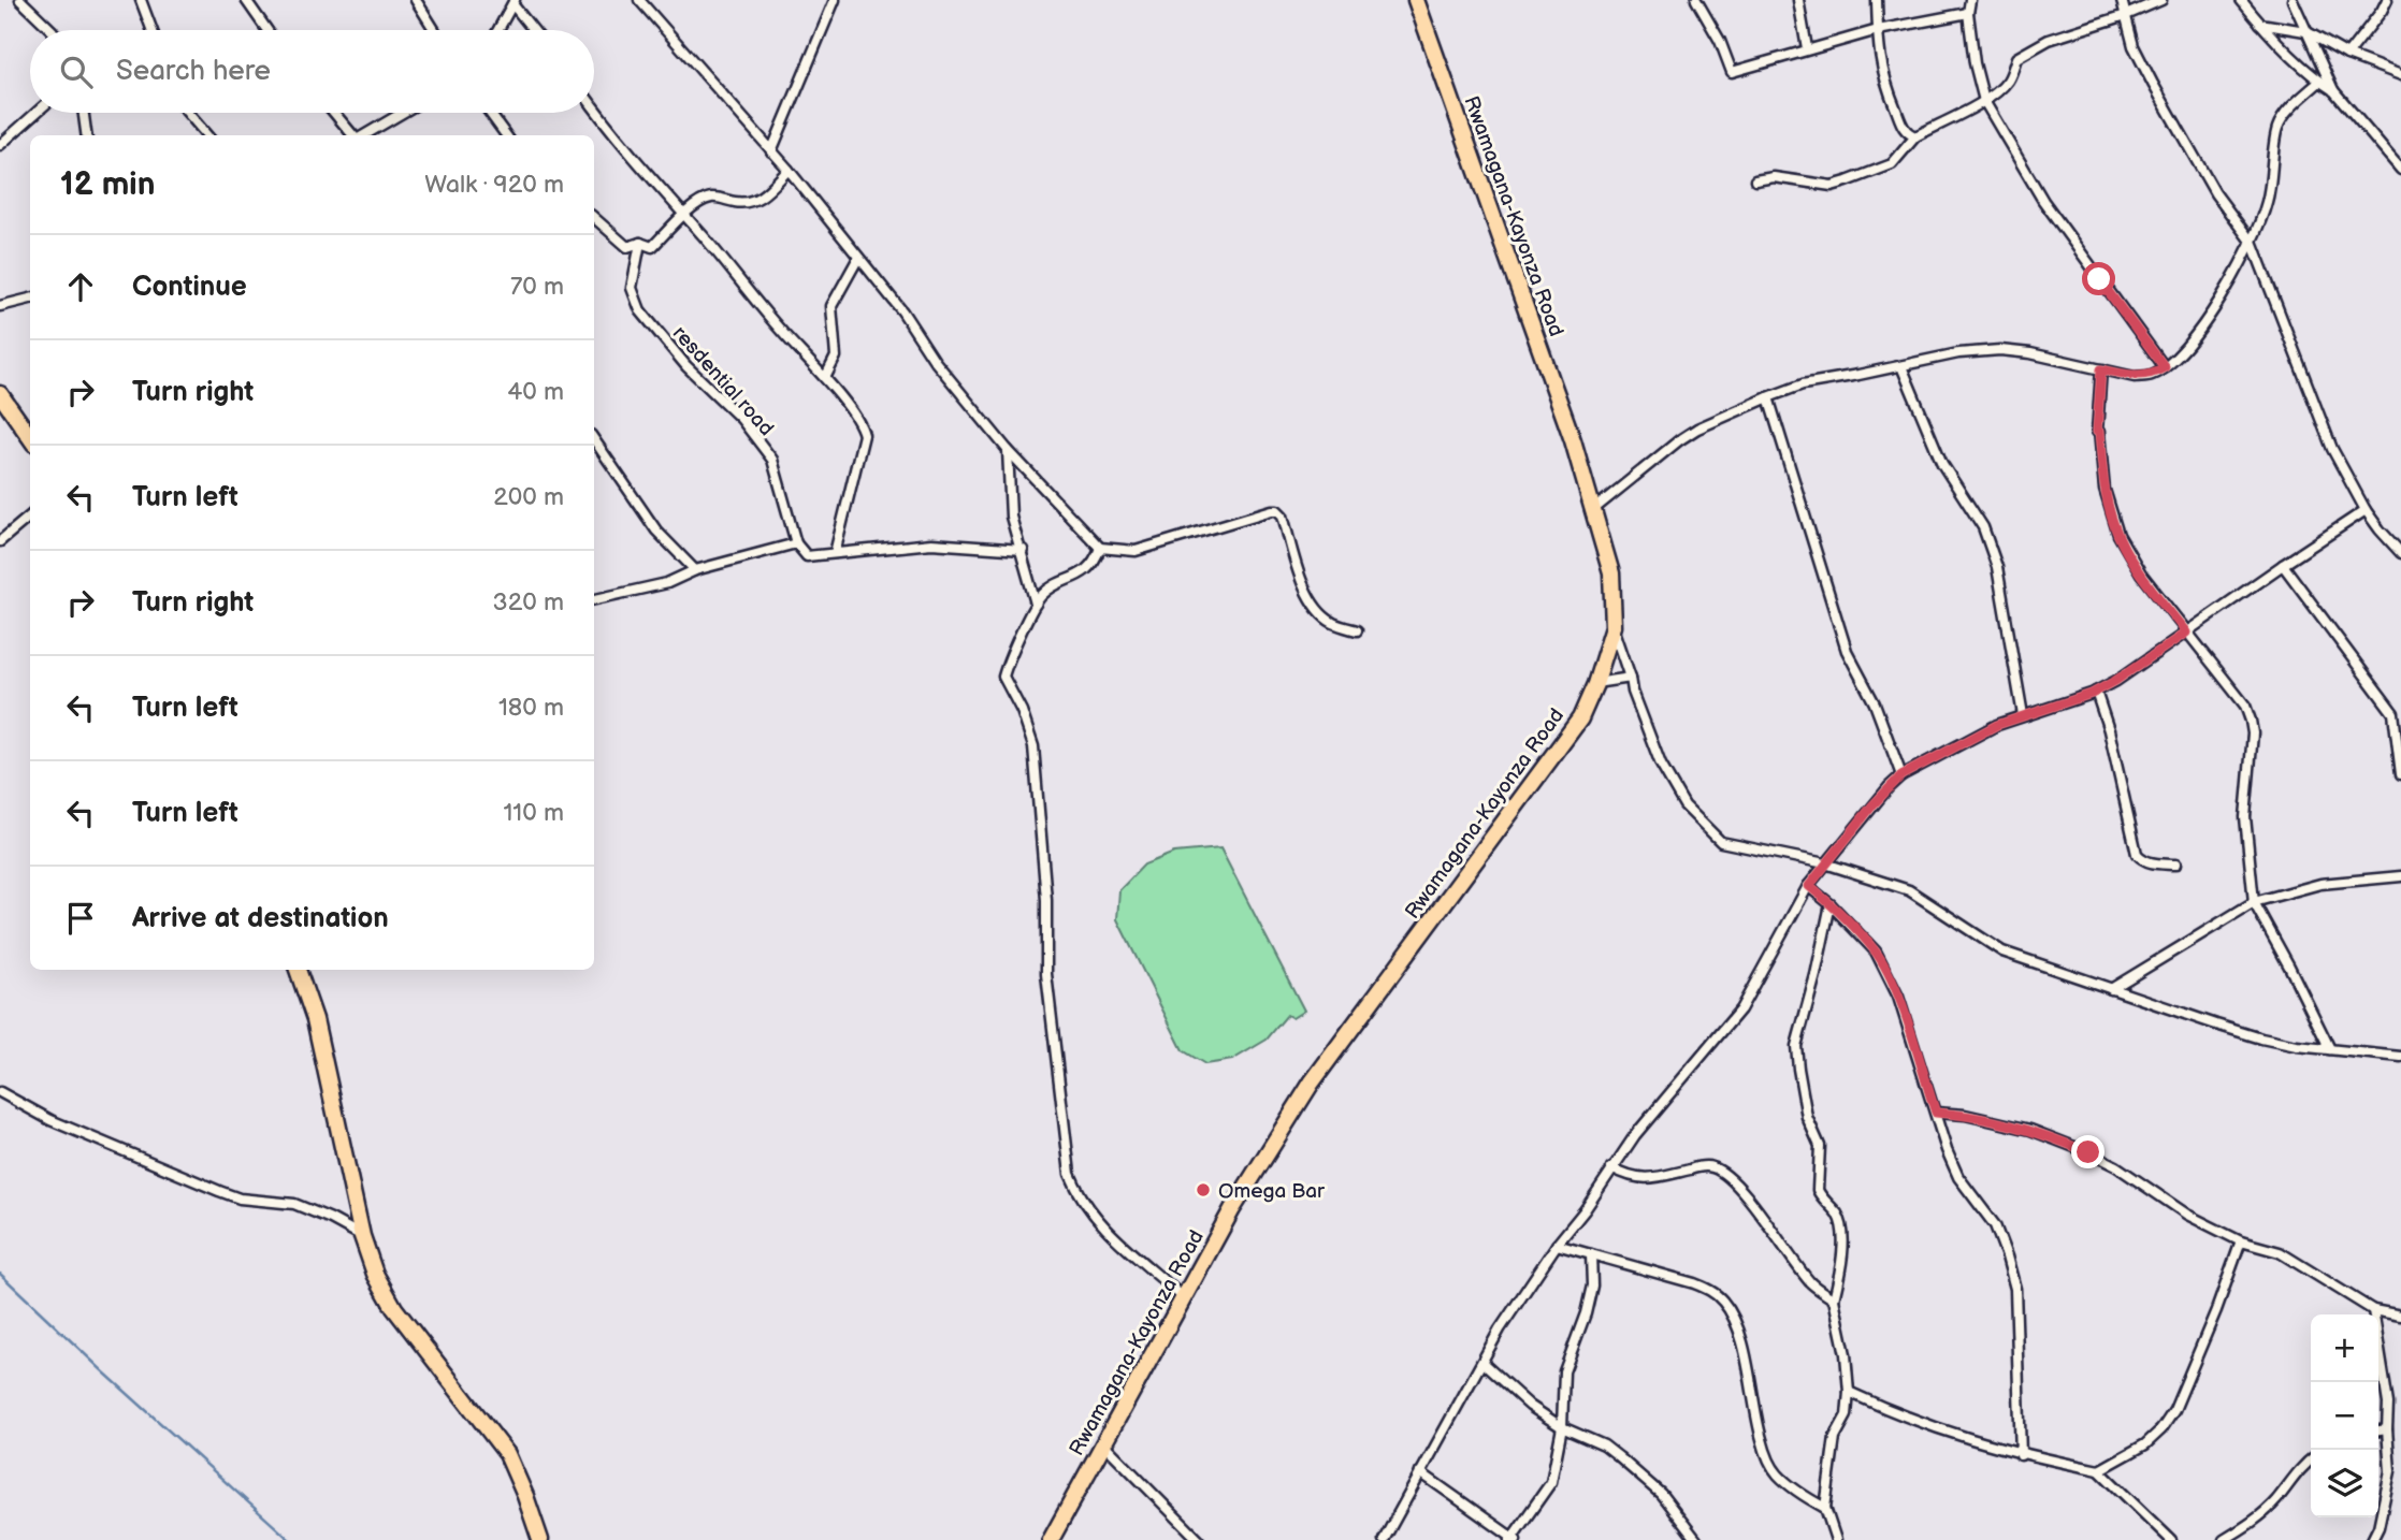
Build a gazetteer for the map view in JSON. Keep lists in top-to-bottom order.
{
  "streets": {
    "highway": ["Rwamagana-Kayonza Road"],
    "street": ["resdential road"]
  },
  "places": ["Omega Bar"],
  "page": {
    "search": "Search here",
    "heading": ["12 min", "Walk · 920 m"],
    "list": [
      ["Continue", "70 m"],
      ["Turn right", "40 m"],
      ["Turn left", "200 m"],
      ["Turn right", "320 m"],
      ["Turn left", "180 m"],
      ["Turn left", "110 m"],
      "Arrive at destination"
    ],
    "map_buttons": ["+", "−"]
  }
}
